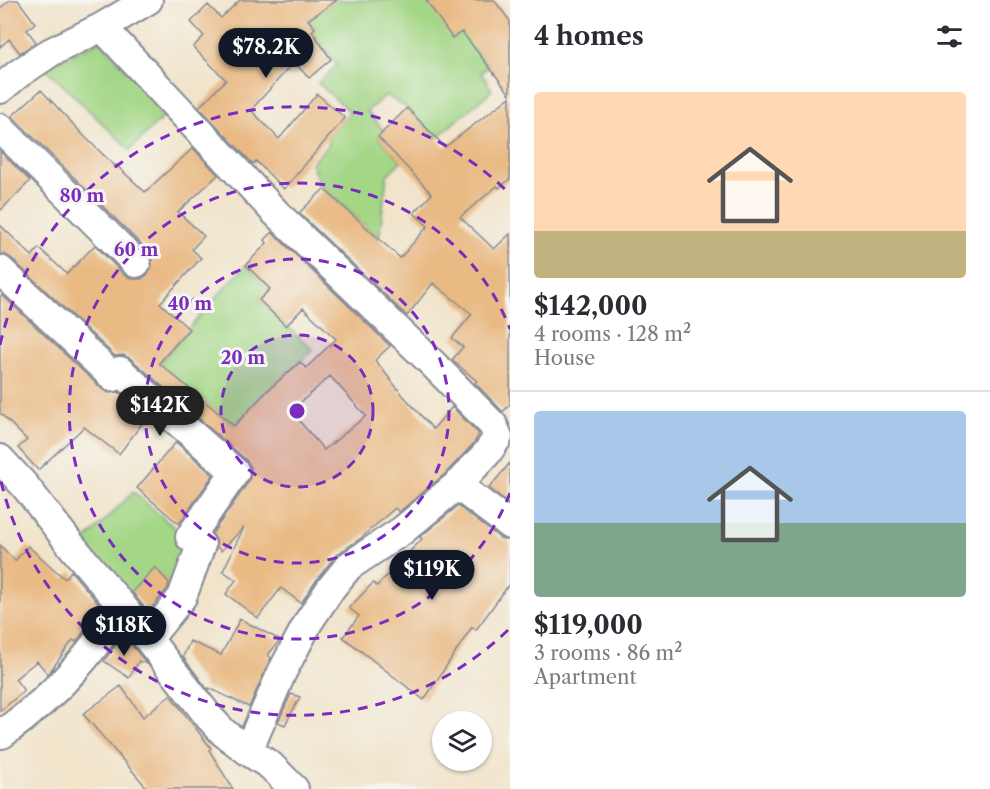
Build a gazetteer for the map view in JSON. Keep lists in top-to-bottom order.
{
  "page": {
    "heading": "4 homes",
    "price": [
      "$78.2K",
      "$142K",
      "$119K",
      "$118K"
    ],
    "list": [
      {
        "name": "$142,000",
        "note": "4 rooms · 128 m² · House"
      },
      {
        "name": "$119,000",
        "note": "3 rooms · 86 m² · Apartment"
      }
    ]
  },
  "rings": [
    "80 m",
    "60 m",
    "40 m",
    "20 m"
  ]
}
